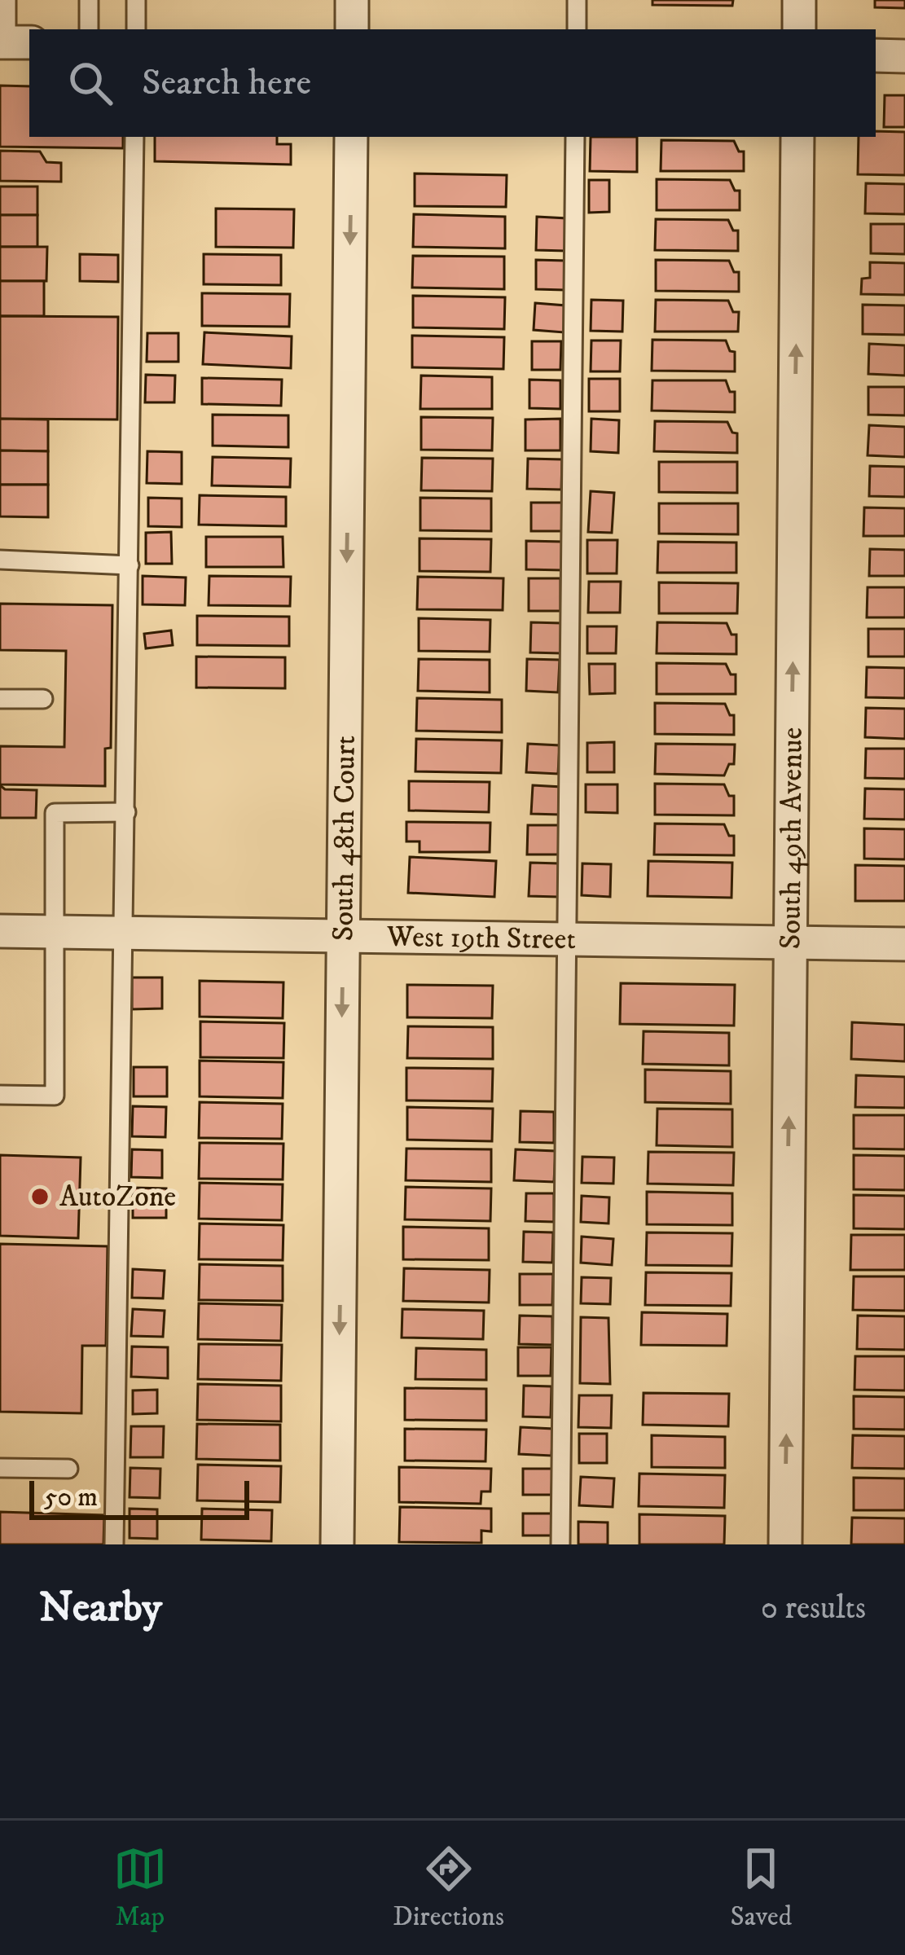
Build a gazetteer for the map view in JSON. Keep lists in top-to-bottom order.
{
  "streets": {
    "street": ["South 49th Avenue", "South 48th Court", "West 19th Street"]
  },
  "crossings": [
    ["South 49th Avenue", "West 19th Street"],
    ["South 48th Court", "West 19th Street"]
  ],
  "one_way": ["South 49th Avenue", "South 48th Court"],
  "places": ["AutoZone"],
  "scale_bar": "50 m",
  "page": {
    "search": "Search here",
    "scale": "50 m",
    "heading": ["Nearby", "0 results"],
    "nav": ["Map", "Directions", "Saved"]
  }
}
